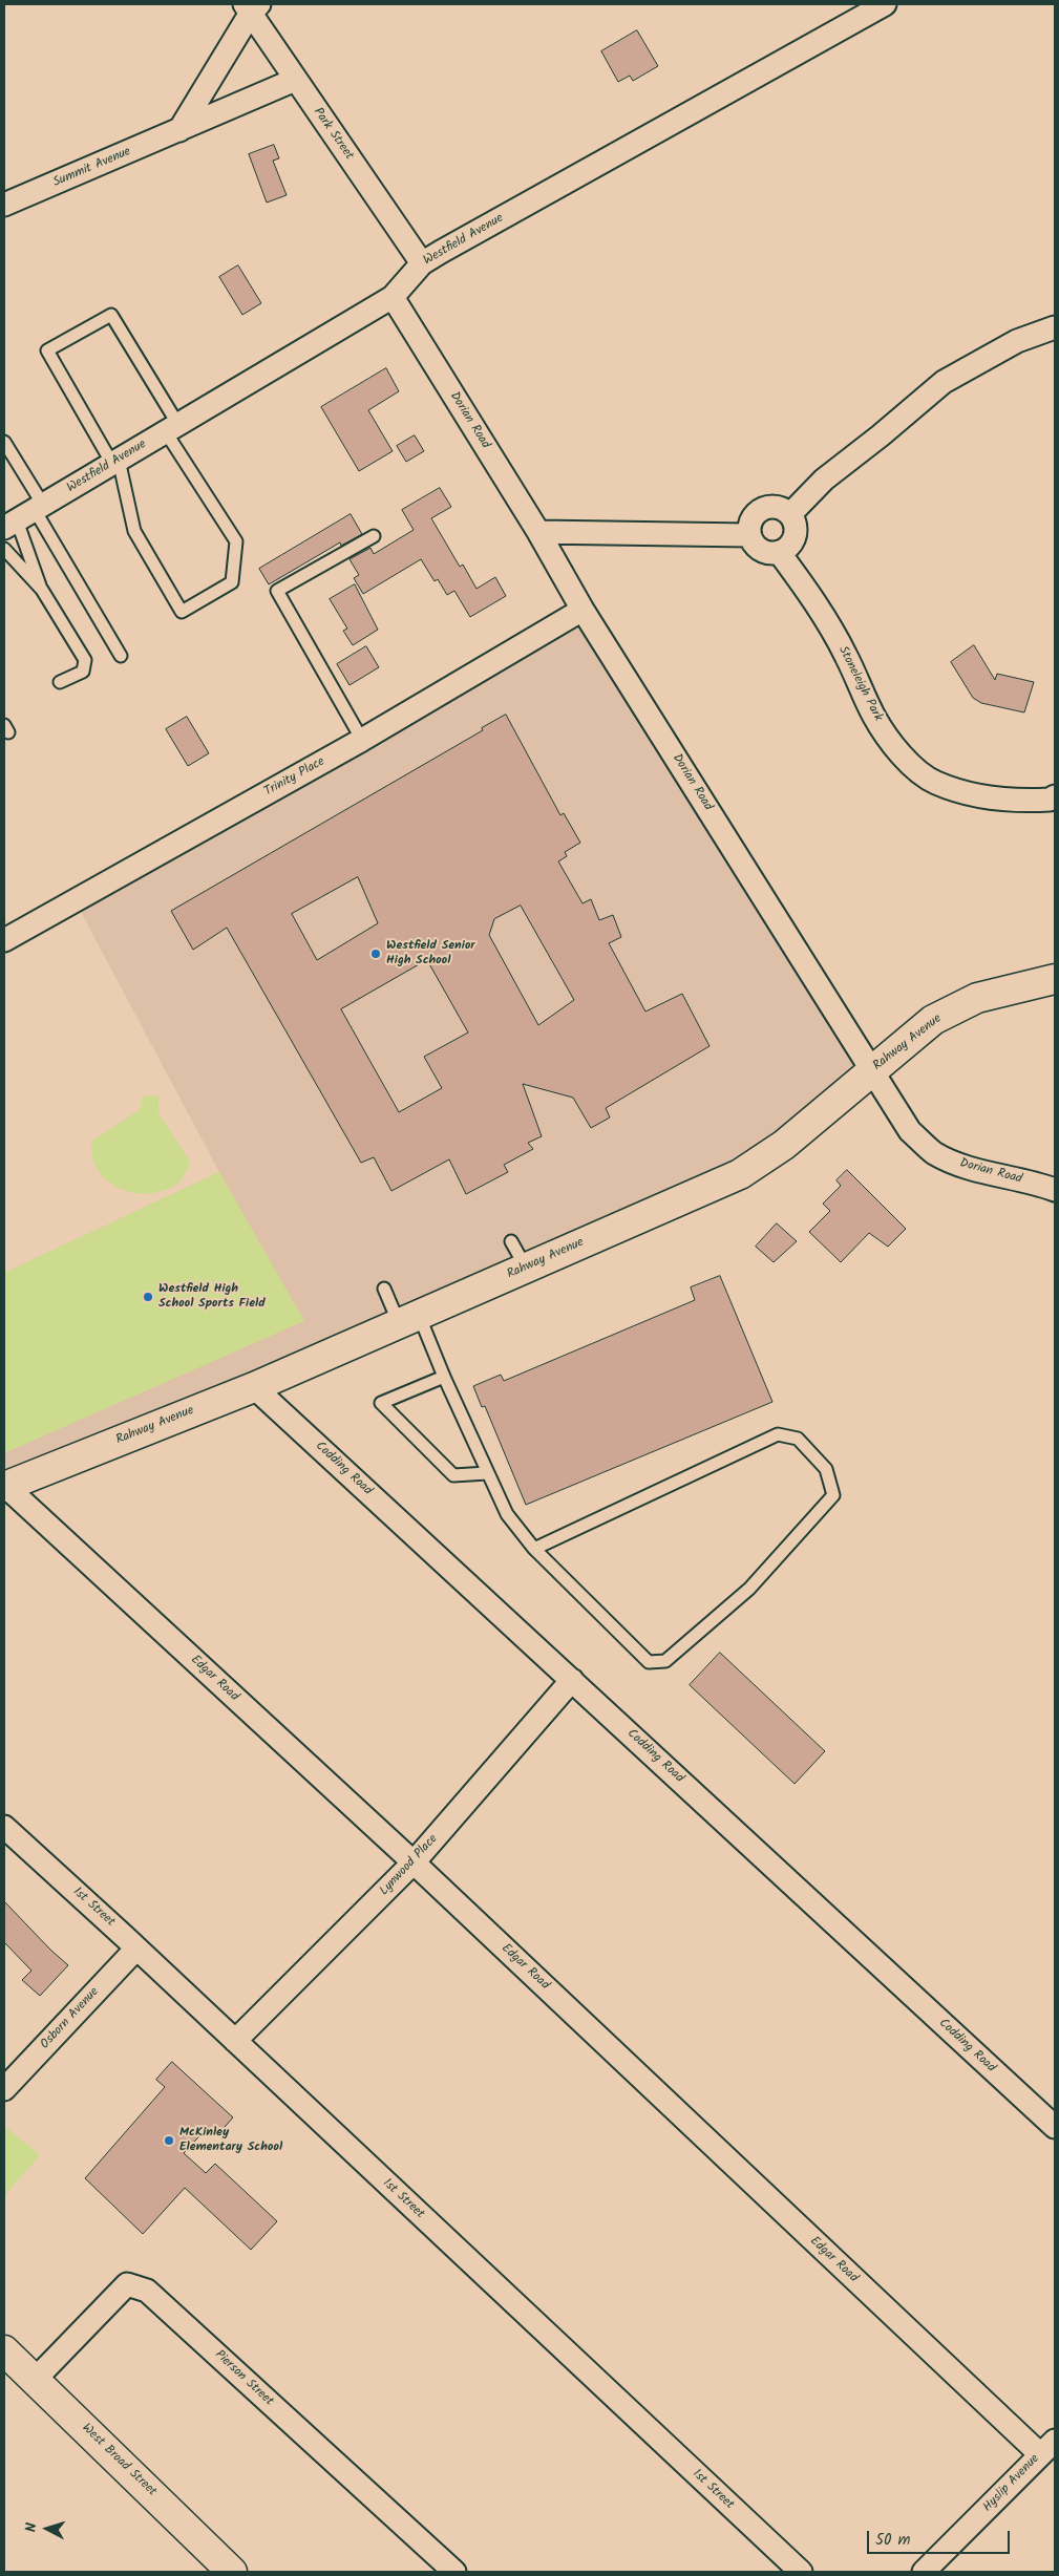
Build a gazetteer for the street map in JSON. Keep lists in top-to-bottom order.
{
  "streets": {
    "street": [
      "Park Street",
      "Summit Avenue",
      "Westfield Avenue",
      "Dorian Road",
      "Stoneleigh Park",
      "Trinity Place",
      "Rahway Avenue",
      "Codding Road",
      "Edgar Road",
      "Lynwood Place",
      "1st Street",
      "Osborn Avenue",
      "Pierson Street",
      "West Broad Street",
      "Hyslip Avenue"
    ]
  },
  "crossings": [
    ["Park Street", "Summit Avenue"],
    ["Park Street", "Westfield Avenue"],
    ["Westfield Avenue", "Dorian Road"],
    ["Dorian Road", "Trinity Place"],
    ["Dorian Road", "Rahway Avenue"],
    ["Rahway Avenue", "Codding Road"],
    ["Rahway Avenue", "Edgar Road"],
    ["Codding Road", "Lynwood Place"],
    ["Edgar Road", "Lynwood Place"],
    ["Edgar Road", "Hyslip Avenue"],
    ["Lynwood Place", "1st Street"],
    ["1st Street", "Osborn Avenue"],
    ["Pierson Street", "West Broad Street"]
  ],
  "places": ["Westfield Senior High School", "Westfield High School Sports Field", "McKinley Elementary School"],
  "scale_bar": "50 m",
  "north": "left"
}
